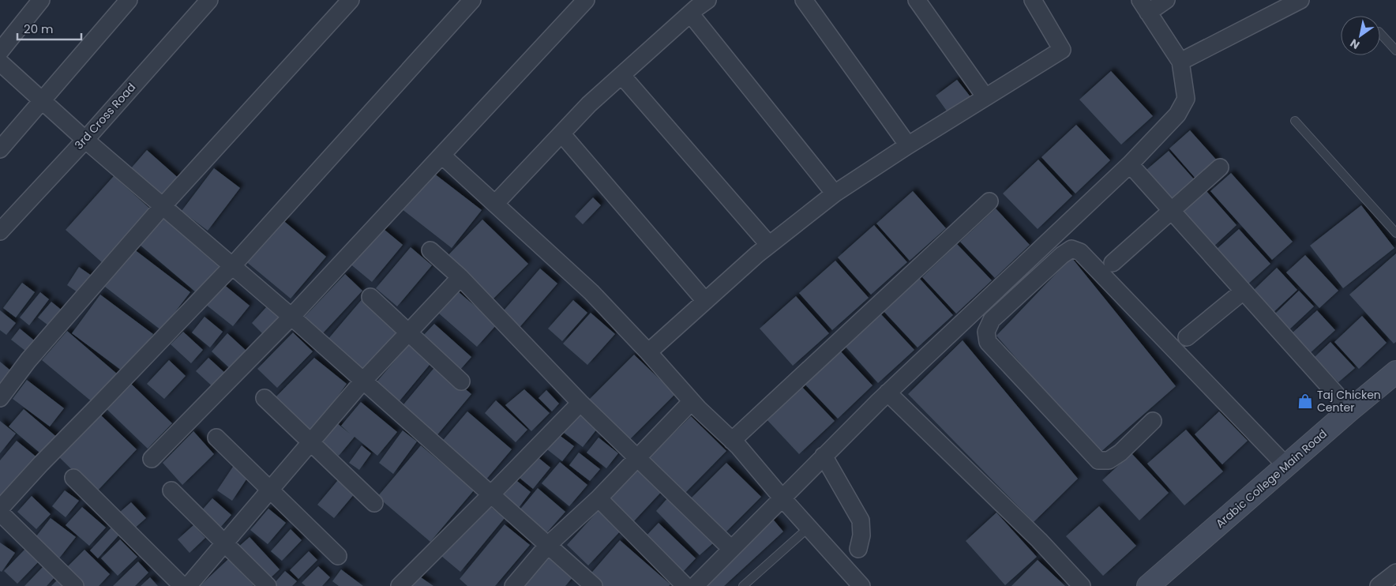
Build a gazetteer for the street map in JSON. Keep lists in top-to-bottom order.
{
  "streets": {
    "main road": ["Arabic College Main Road"],
    "street": ["3rd Cross Road"]
  },
  "places": {
    "shop": ["Taj Chicken Center"]
  },
  "scale_bar": "20 m",
  "north": "bottom left"
}
